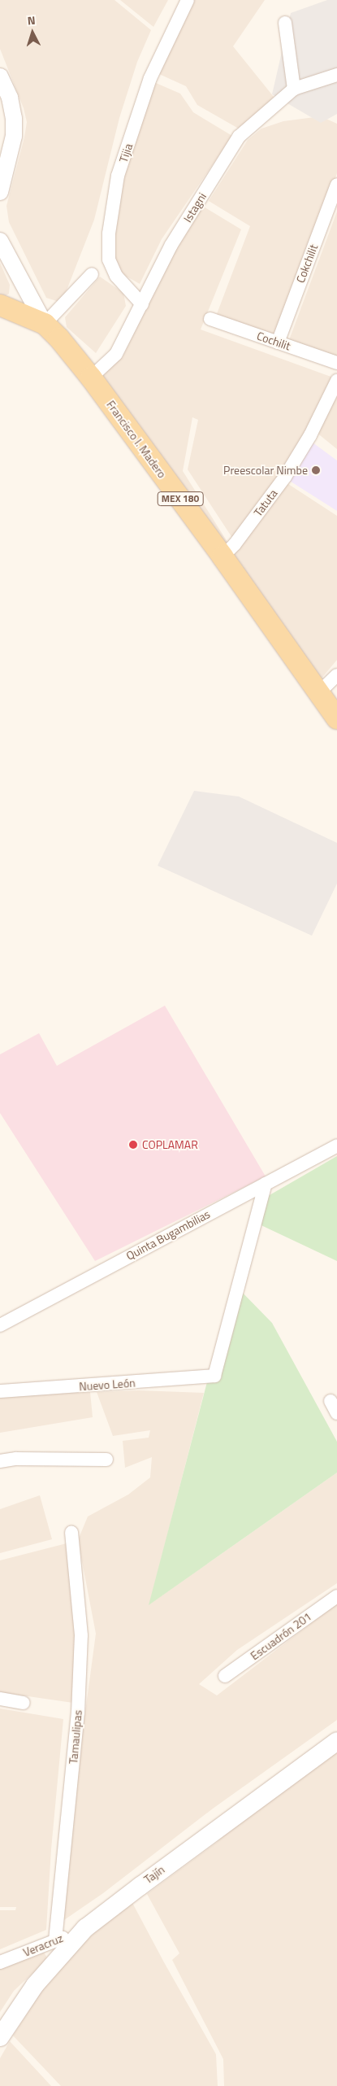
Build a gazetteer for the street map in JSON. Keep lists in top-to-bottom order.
{
  "streets": {
    "main road": ["Francisco I. Madero", "MEX 180", "Tajín"],
    "street": [
      "Tijia",
      "Istagni",
      "Cokchilit",
      "Cochilit",
      "Tatuta",
      "Quinta Bugambilias",
      "Nuevo León",
      "Escuadrón 201",
      "Tamaulipas",
      "Veracruz"
    ]
  },
  "crossings": [
    ["Tijia", "Istagni"],
    ["Istagni", "Francisco I. Madero"],
    ["Cokchilit", "Cochilit"],
    ["Francisco I. Madero", "Tatuta"],
    ["Quinta Bugambilias", "Nuevo León"],
    ["Tamaulipas", "Veracruz"],
    ["Tajín", "Veracruz"]
  ],
  "places": ["Preescolar Nimbe", "COPLAMAR"],
  "north": "top"
}
